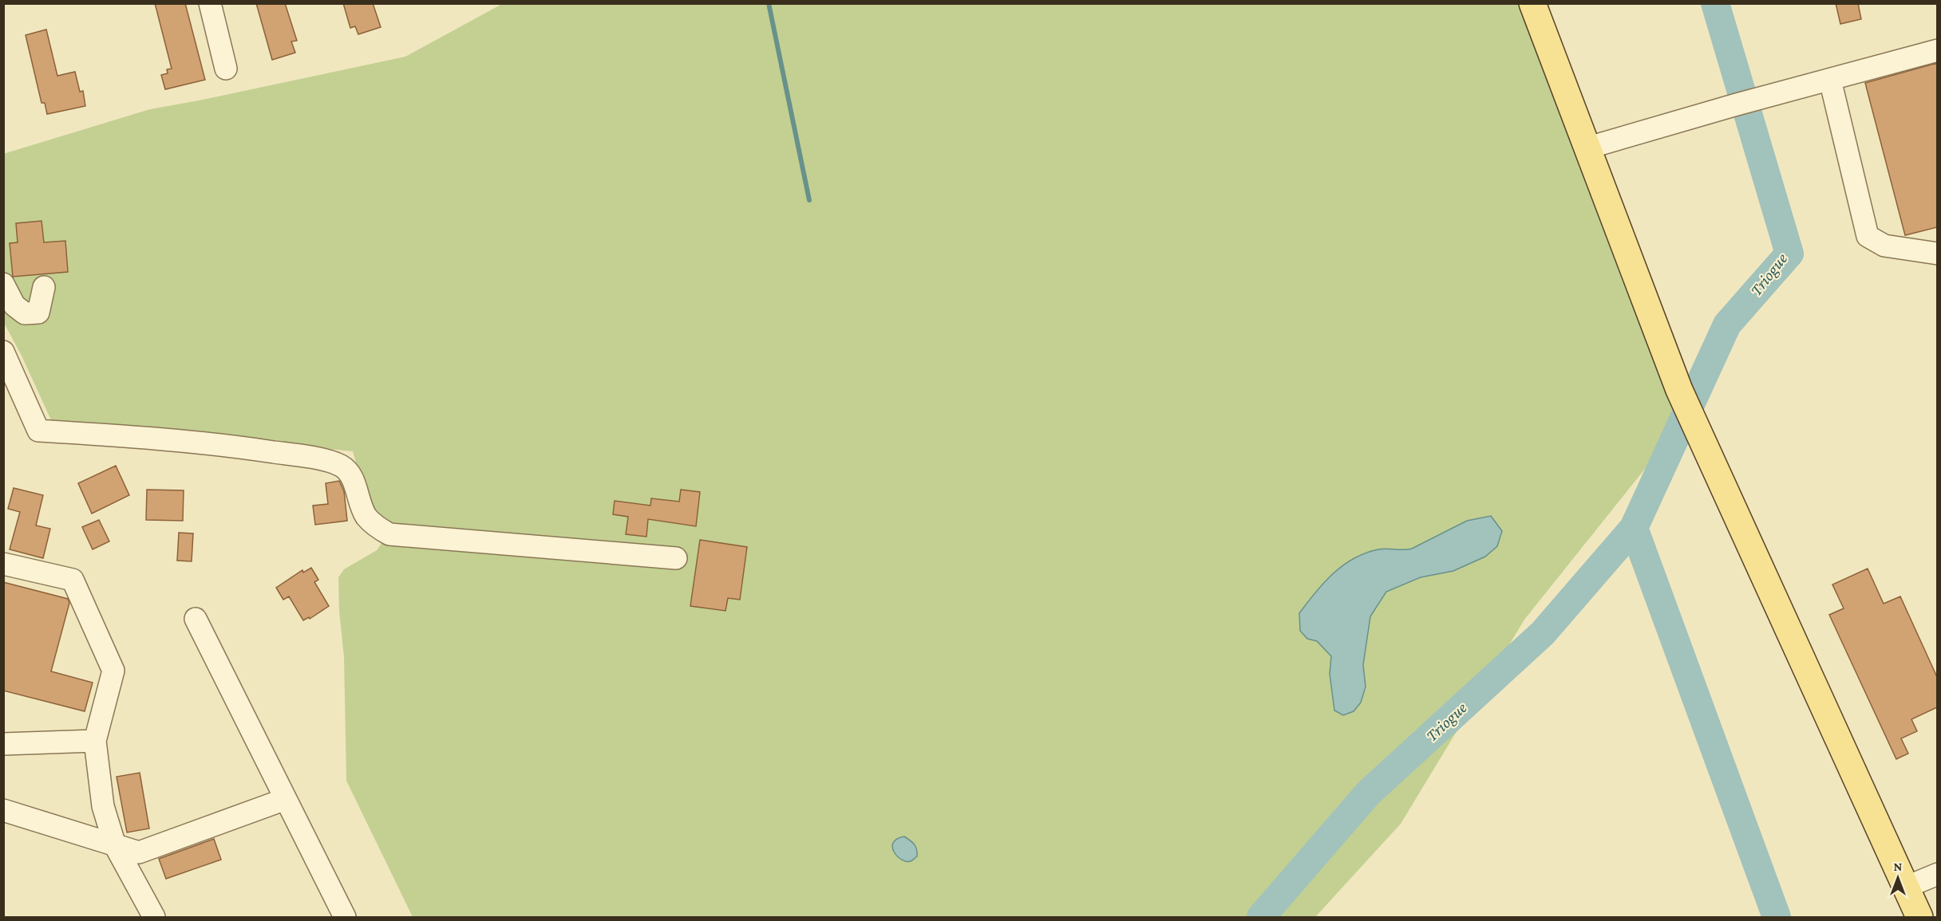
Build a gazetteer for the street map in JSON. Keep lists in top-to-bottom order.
{
  "water": ["Triogue"],
  "north": "top"
}
